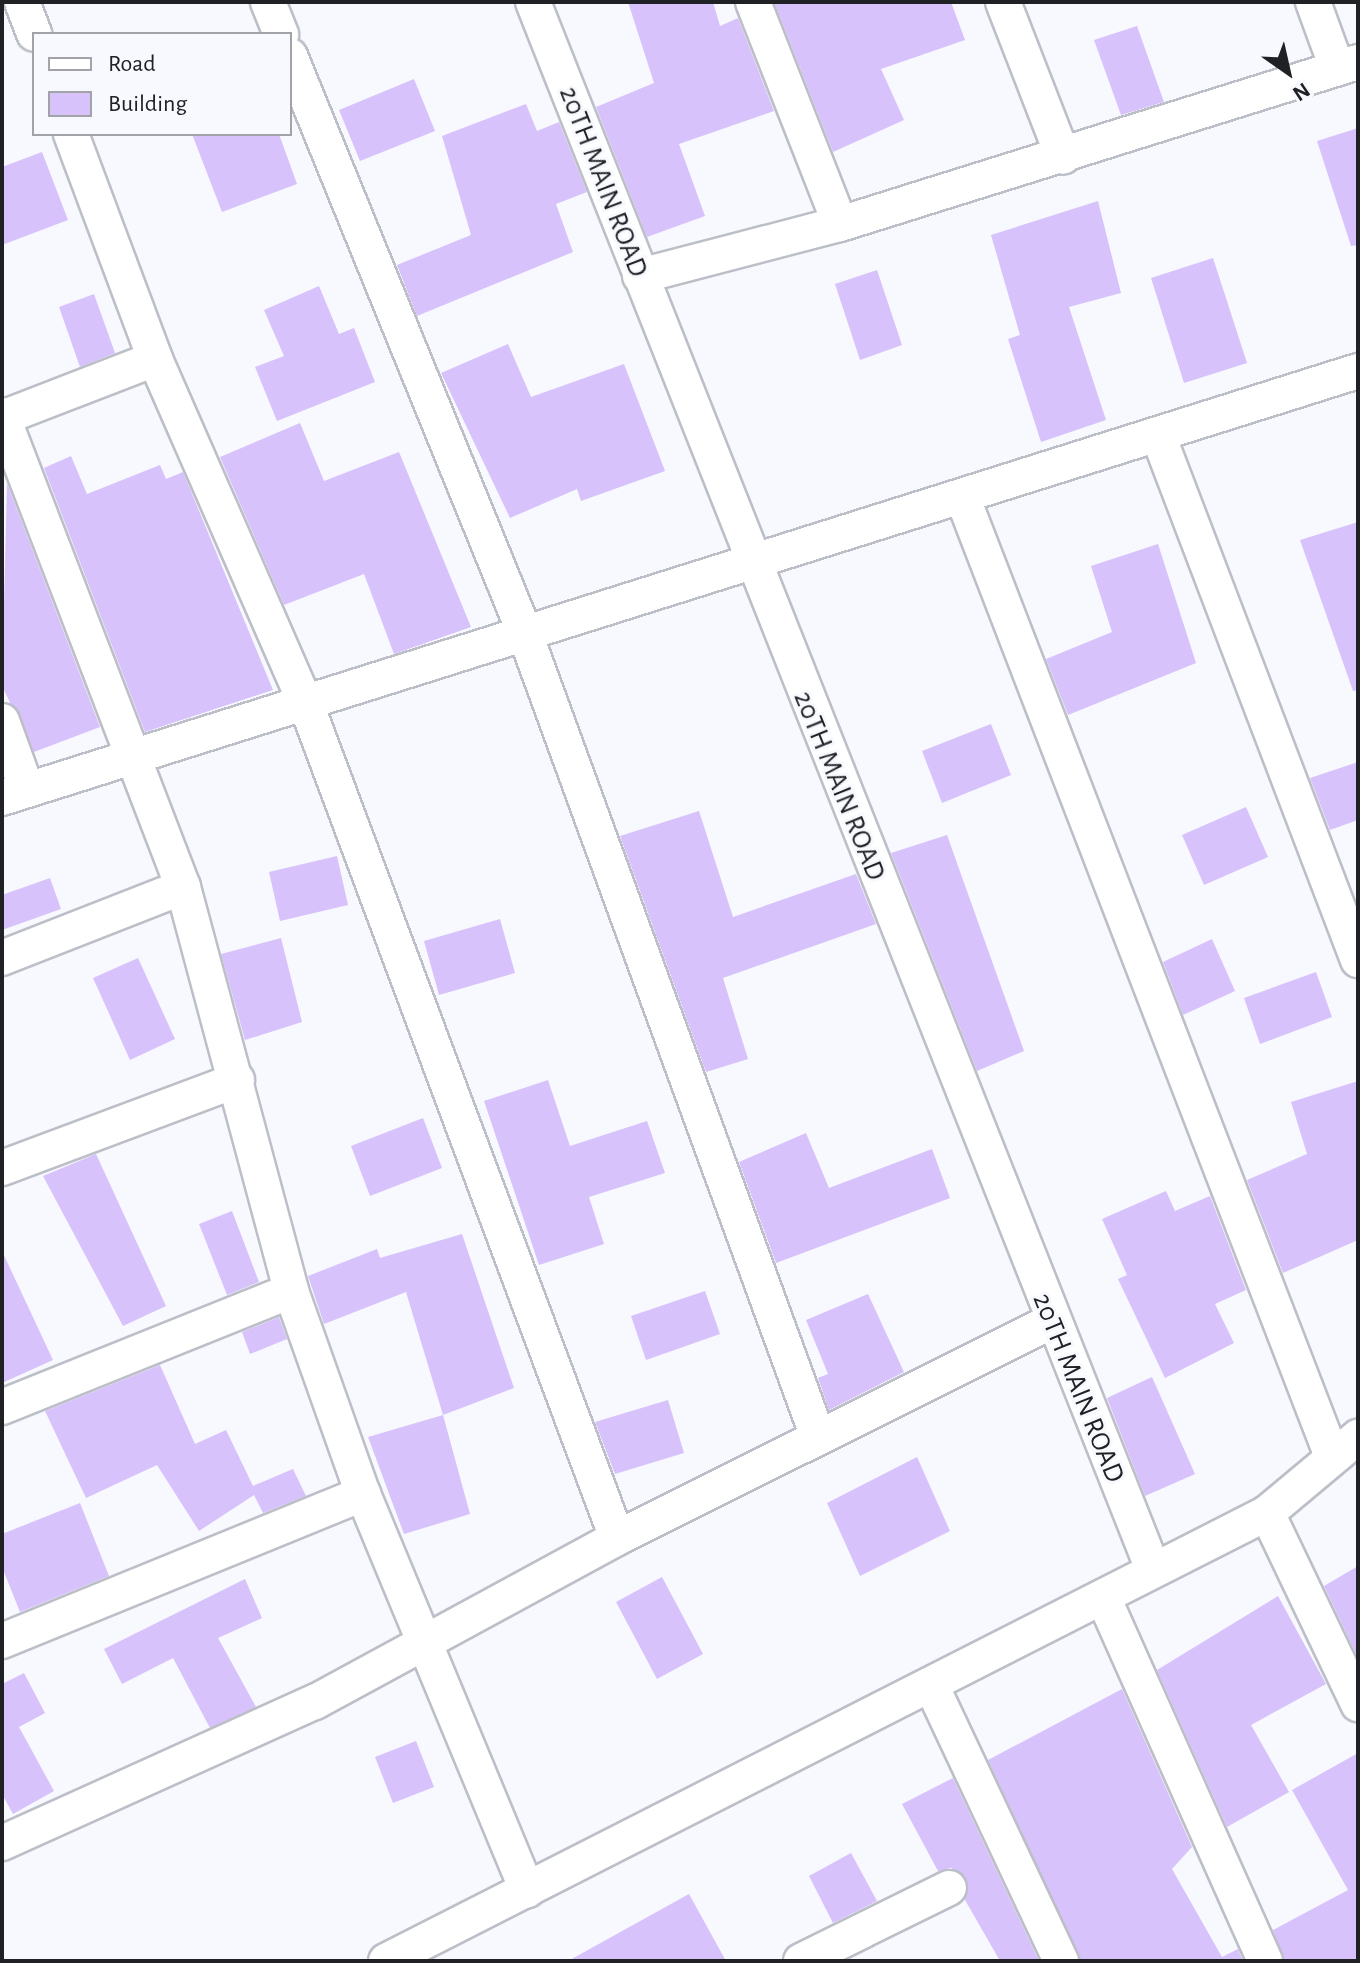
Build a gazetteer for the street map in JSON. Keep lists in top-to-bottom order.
{
  "streets": {
    "street": ["20TH MAIN ROAD"]
  },
  "legend": ["Road", "Building"],
  "north": "bottom right"
}
